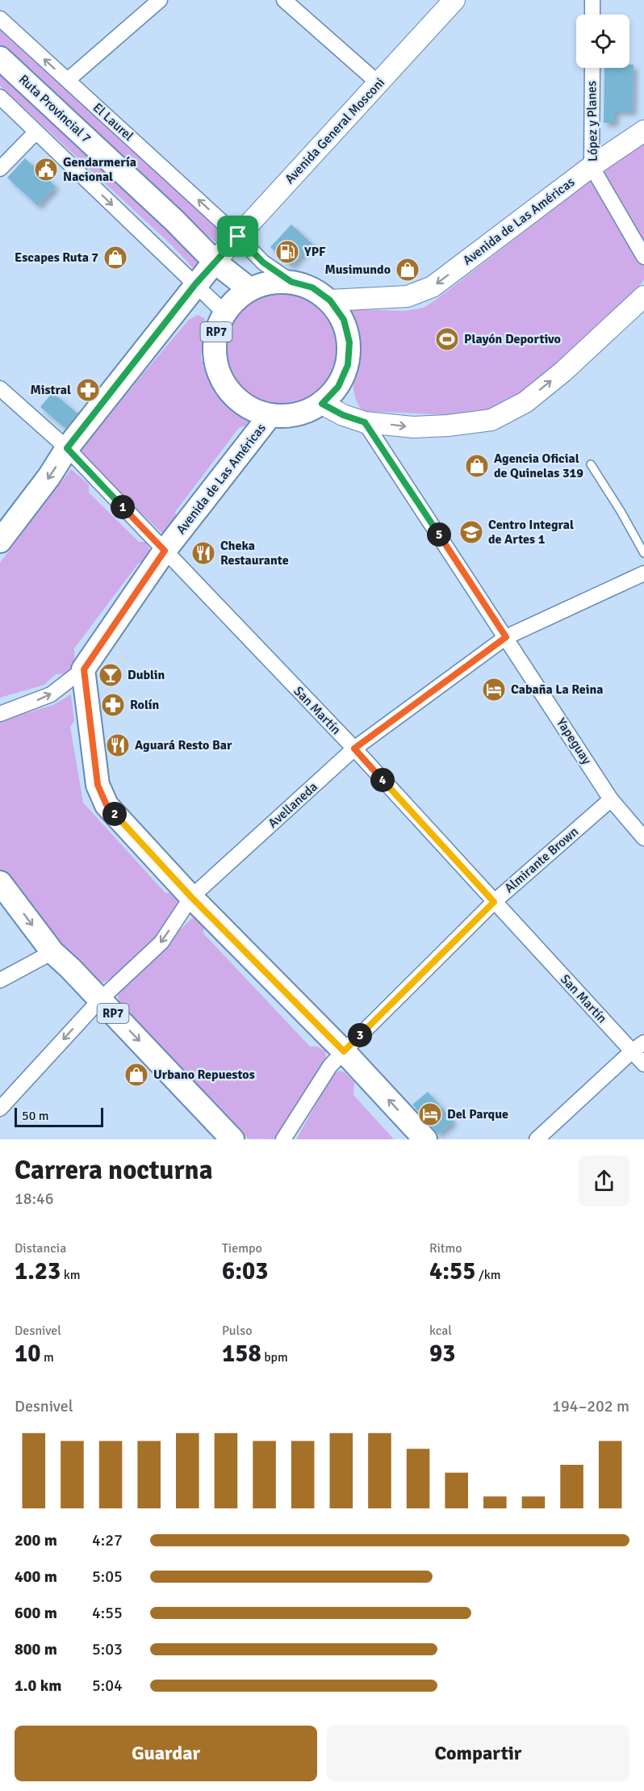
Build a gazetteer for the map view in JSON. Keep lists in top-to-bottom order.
{
  "streets": {
    "main road": [
      "Ruta Provincial 7",
      "Avenida General Mosconi",
      "Avenida de Las Américas",
      "RP7"
    ],
    "street": [
      "López y Planes",
      "El Laurel",
      "San Martín",
      "Yapeguay",
      "Avellaneda",
      "Almirante Brown"
    ]
  },
  "crossings": [
    ["Ruta Provincial 7", "El Laurel"],
    ["Ruta Provincial 7", "Avenida General Mosconi"],
    ["Ruta Provincial 7", "Avenida de Las Américas"],
    ["Ruta Provincial 7", "RP7"],
    ["López y Planes", "Avenida de Las Américas"],
    ["El Laurel", "Avenida General Mosconi"],
    ["El Laurel", "Avenida de Las Américas"],
    ["El Laurel", "RP7"],
    ["Avenida de Las Américas", "RP7"],
    ["Avenida de Las Américas", "San Martín"],
    ["RP7", "Avellaneda"],
    ["San Martín", "Avellaneda"],
    ["San Martín", "Almirante Brown"],
    ["Yapeguay", "Avellaneda"],
    ["Yapeguay", "Almirante Brown"]
  ],
  "places": {
    "public building": ["Gendarmería Nacional"],
    "fuel station": ["YPF"],
    "shop": [
      "Escapes Ruta 7",
      "Musimundo",
      "Agencia Oficial de Quinelas 319",
      "Urbano Repuestos"
    ],
    "sports": ["Playón Deportivo"],
    "pharmacy": ["Mistral", "Rolín"],
    "school or university": ["Centro Integral de Artes 1"],
    "restaurant": ["Cheka Restaurante", "Aguará Resto Bar"],
    "bar": ["Dublin"],
    "hotel": ["Cabaña La Reina", "Del Parque"]
  },
  "scale_bar": "50 m",
  "page": {
    "pins": [
      "1",
      "5",
      "4",
      "2",
      "3"
    ],
    "scale": "50 m",
    "heading": ["Carrera nocturna", "18:46"],
    "stats": [
      ["Distancia", "1.23 km"],
      ["Tiempo", "6:03"],
      ["Ritmo", "4:55 /km"],
      ["Desnivel", "10 m"],
      ["Pulso", "158 bpm"],
      ["kcal", "93"]
    ],
    "chart": ["Desnivel", "194–202 m"],
    "list": [
      {
        "name": "200 m",
        "note": "4:27"
      },
      {
        "name": "400 m",
        "note": "5:05"
      },
      {
        "name": "600 m",
        "note": "4:55"
      },
      {
        "name": "800 m",
        "note": "5:03"
      },
      {
        "name": "1.0 km",
        "note": "5:04"
      }
    ],
    "buttons": ["Guardar", "Compartir"]
  }
}
